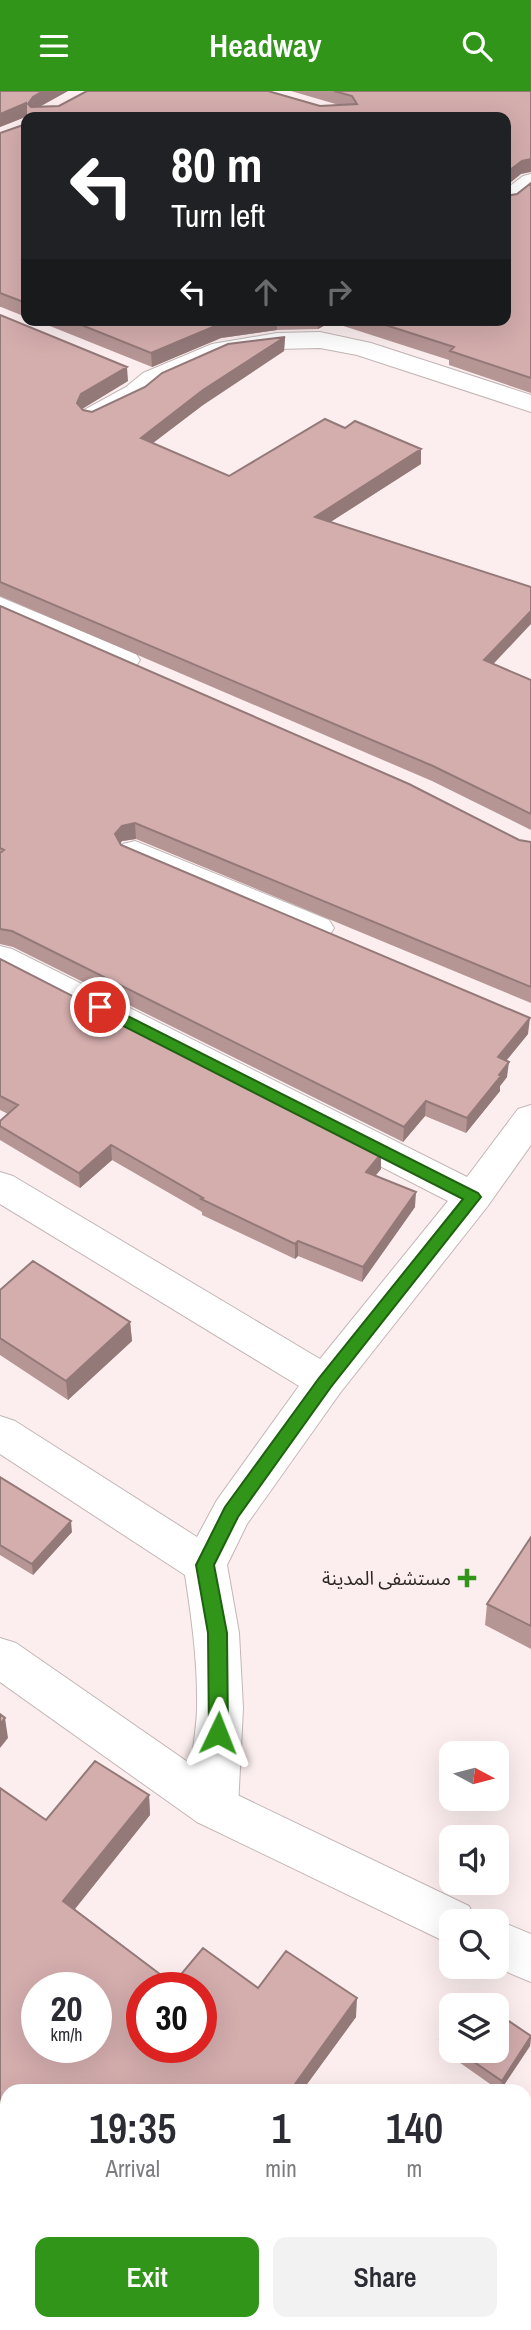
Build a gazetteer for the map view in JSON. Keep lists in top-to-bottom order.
{
  "places": {
    "health": ["مستشفى المدينة"]
  },
  "north": "right",
  "page": {
    "header": "Headway",
    "turn": ["80 m", "Turn left"],
    "speed": "20 km/h",
    "limit": "30",
    "eta": [
      "19:35",
      "Arrival",
      "1",
      "min",
      "140",
      "m"
    ],
    "buttons": ["Exit", "Share"]
  }
}
